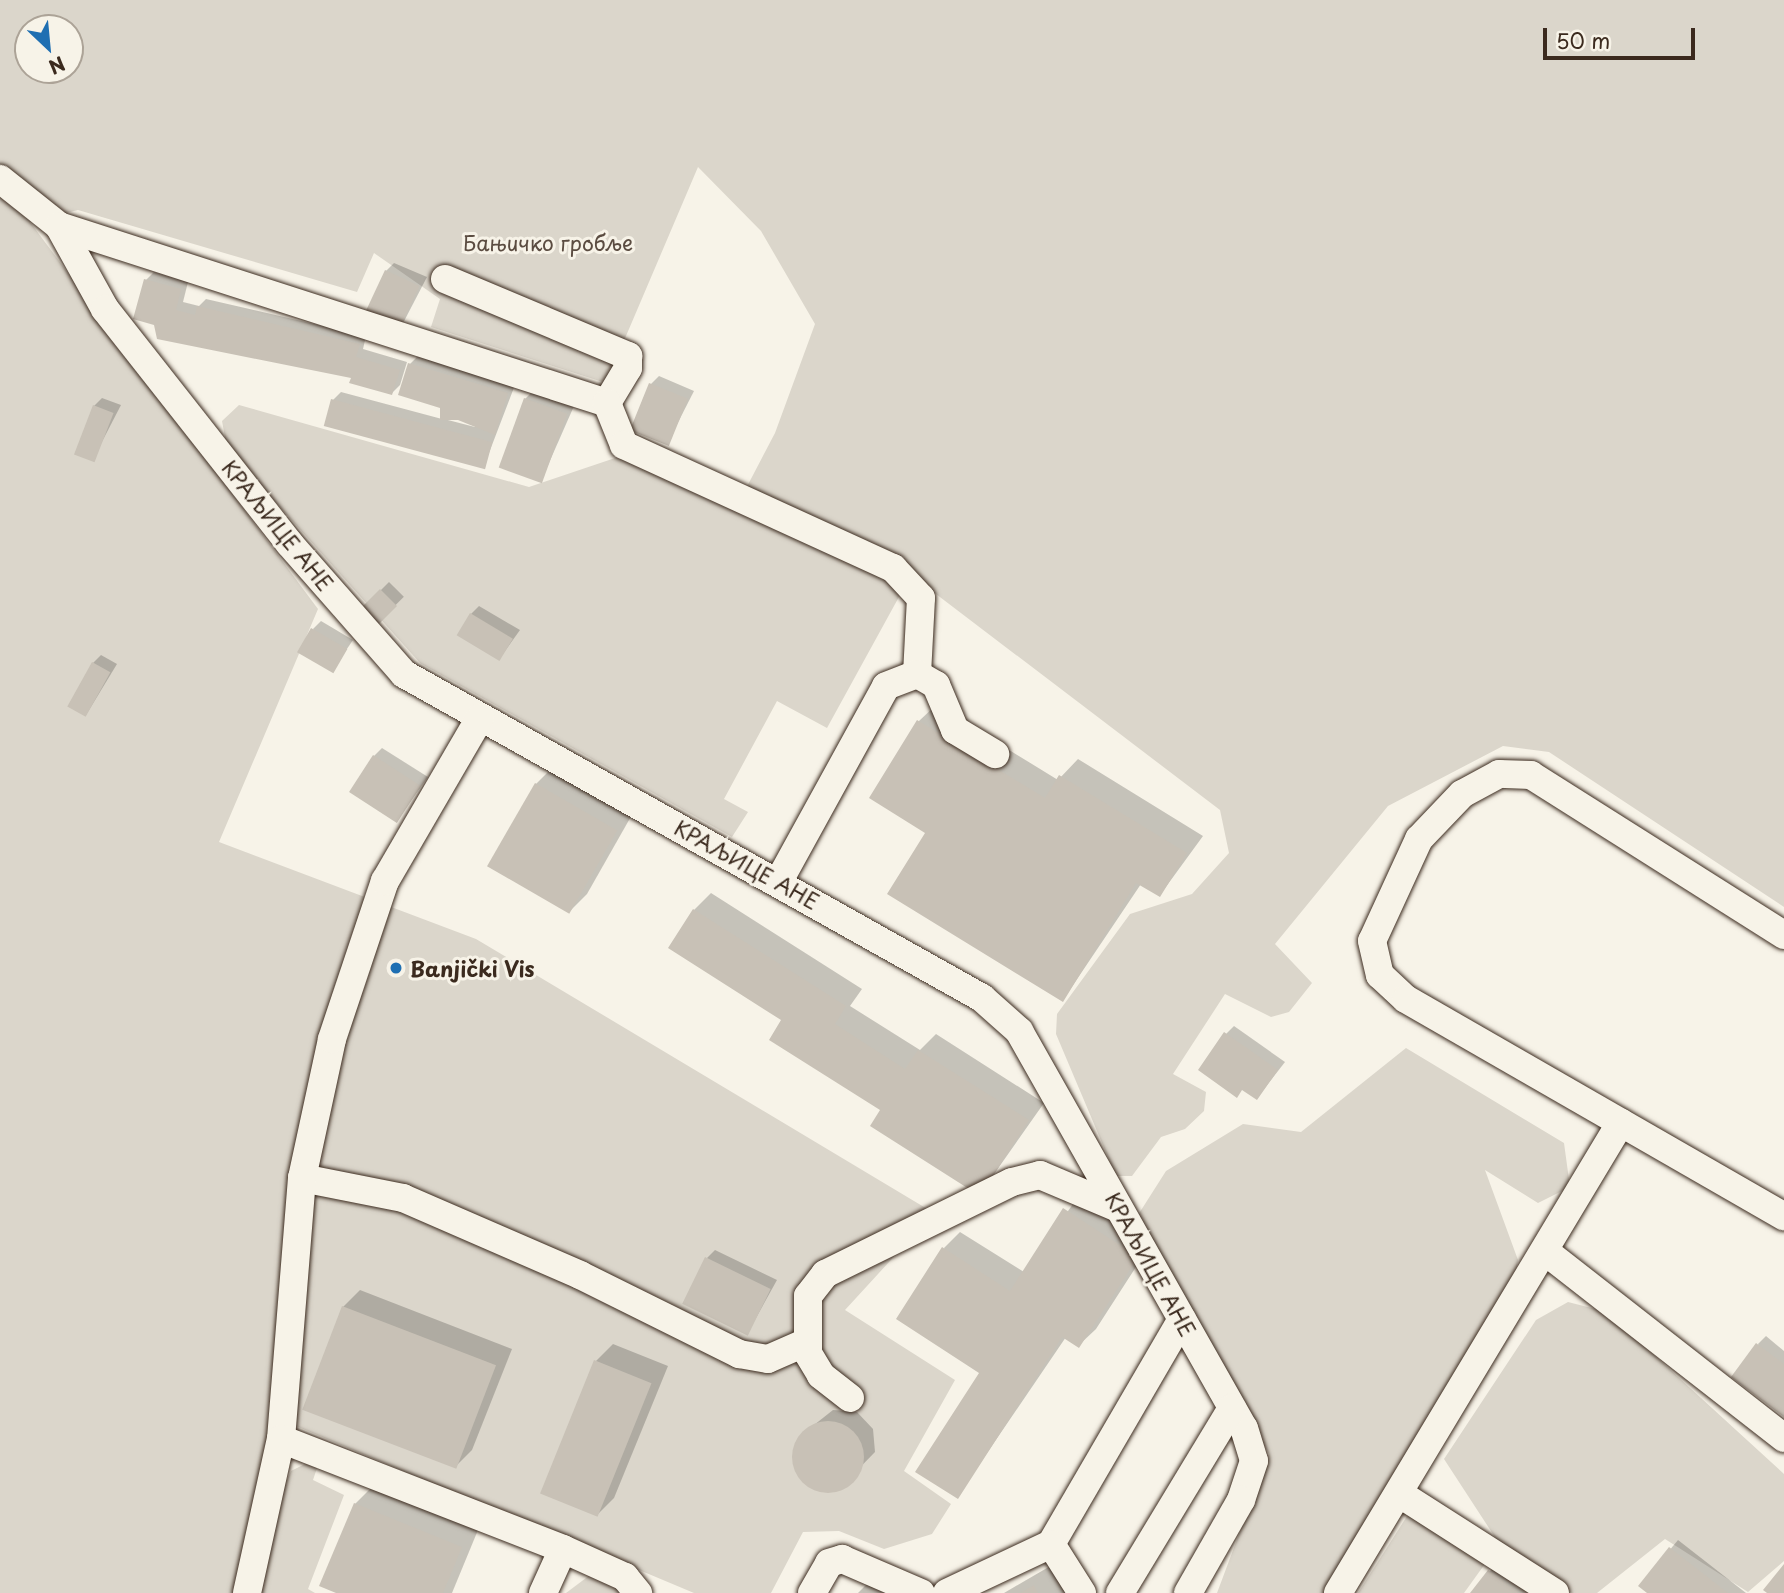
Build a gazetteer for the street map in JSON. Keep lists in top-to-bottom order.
{
  "streets": {
    "street": ["КРАЉИЦЕ АНЕ"]
  },
  "parks": ["Бањичко гробље"],
  "places": ["Banjički Vis"],
  "scale_bar": "50 m",
  "north": "bottom right"
}
